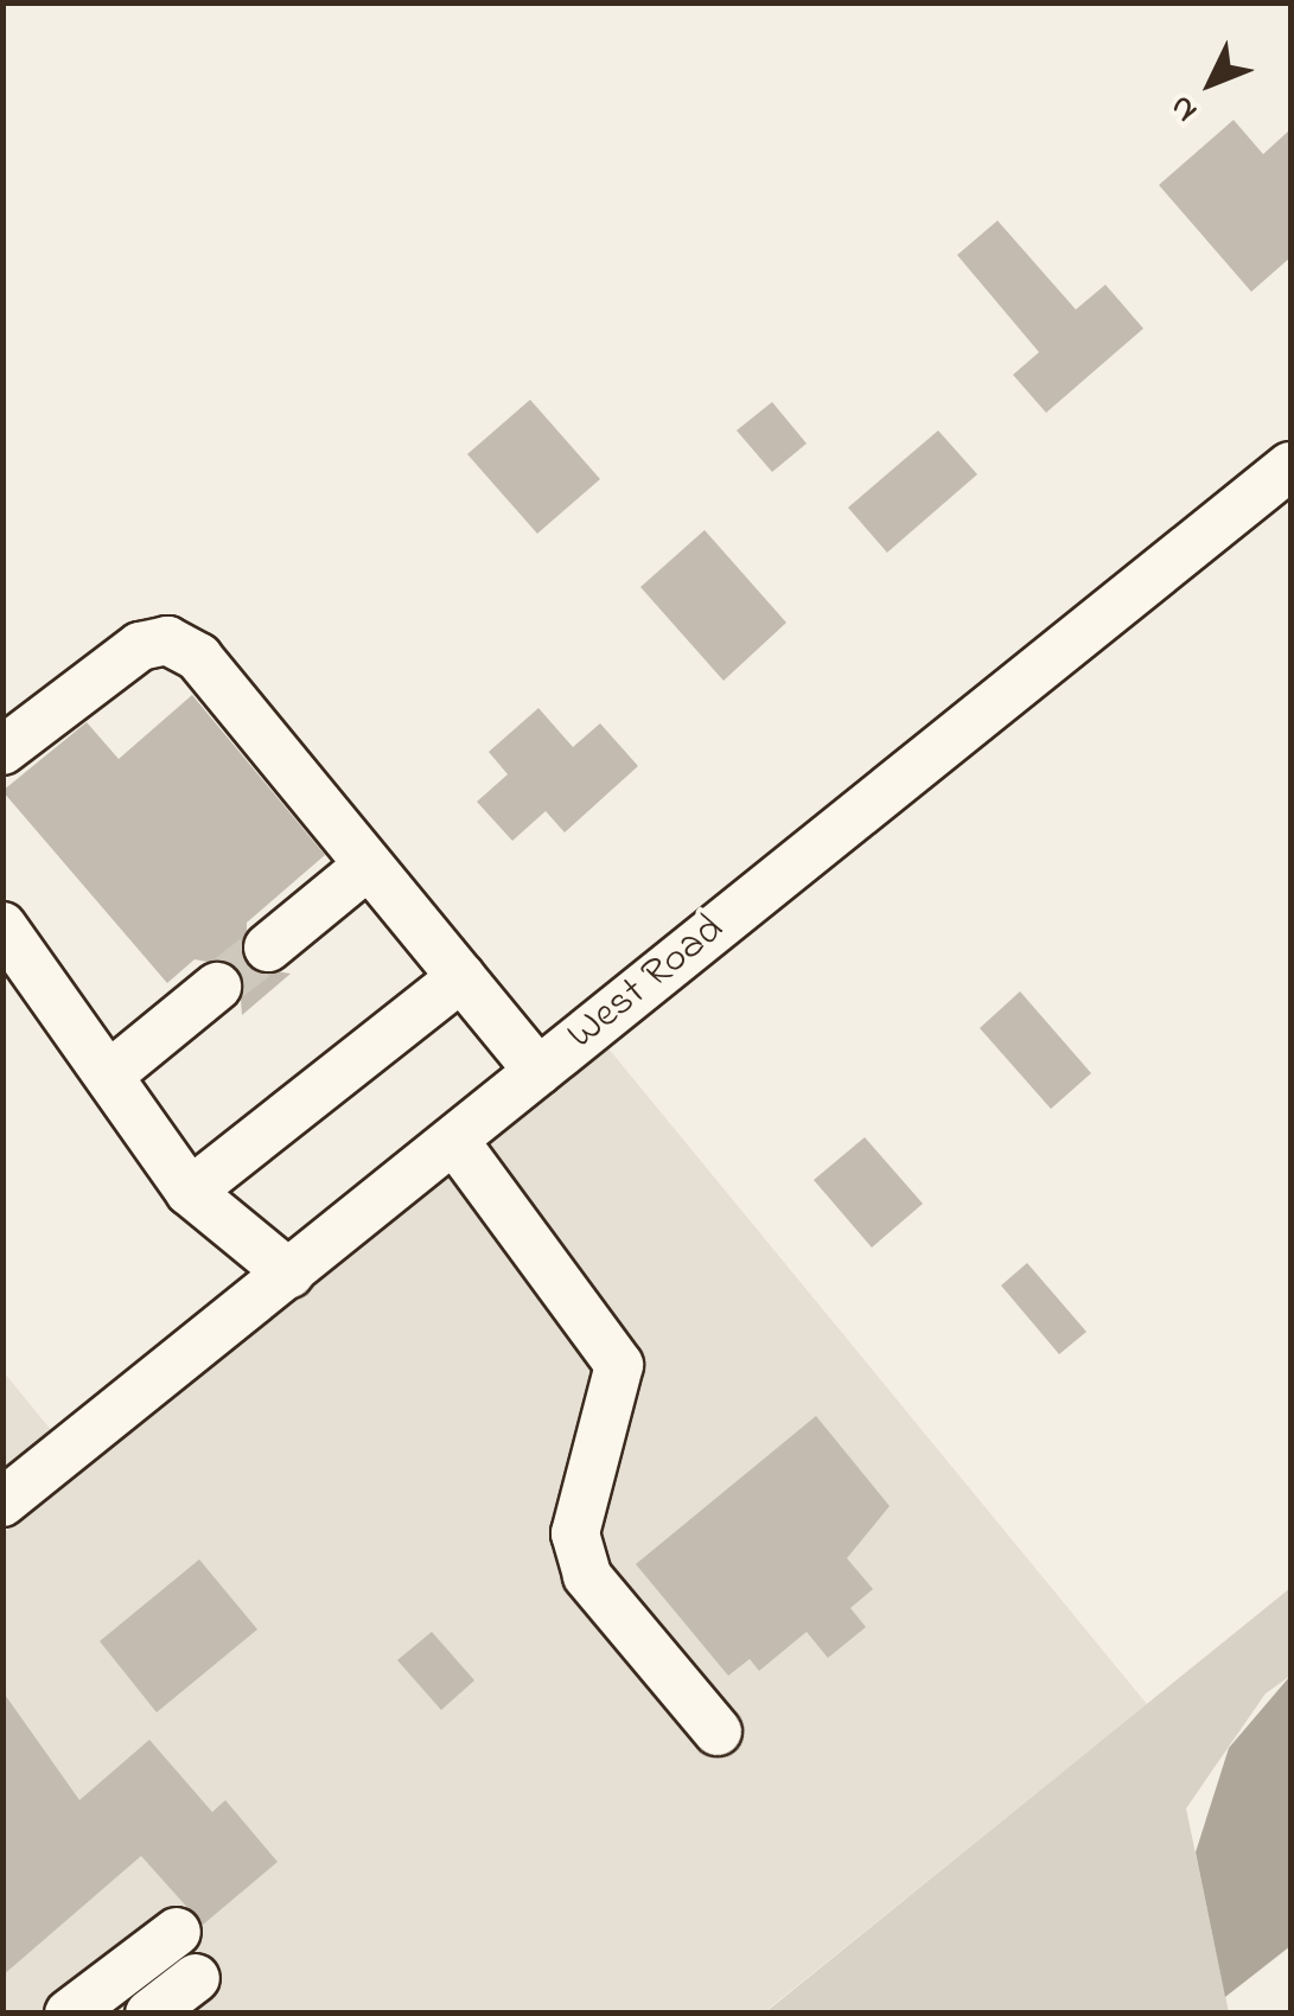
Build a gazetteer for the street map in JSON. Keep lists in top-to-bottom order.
{
  "streets": {
    "street": ["West Road"]
  },
  "north": "bottom left"
}
